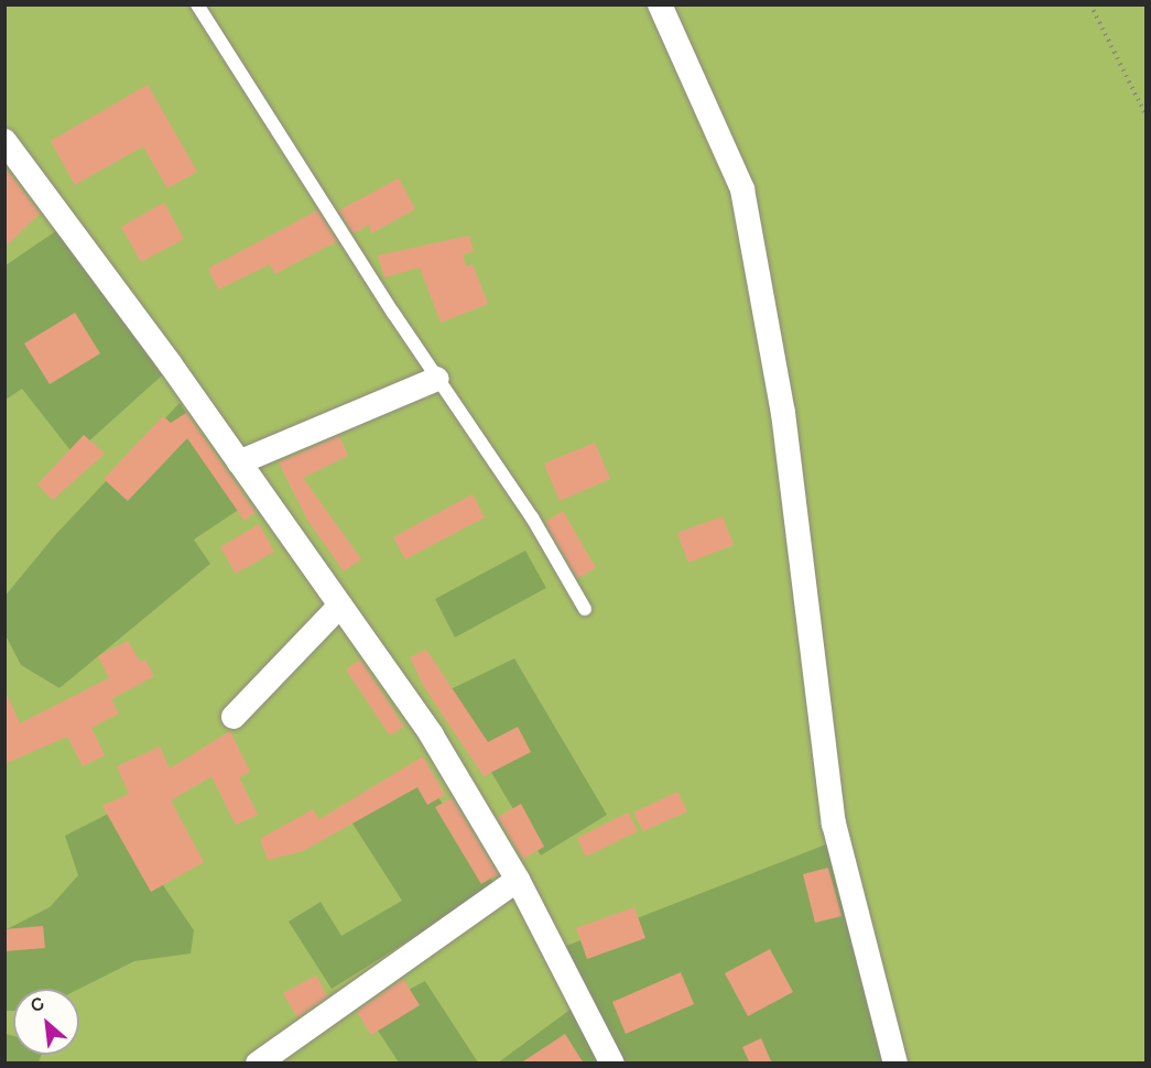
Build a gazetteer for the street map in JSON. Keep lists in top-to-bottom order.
{
  "north": "top left"
}
